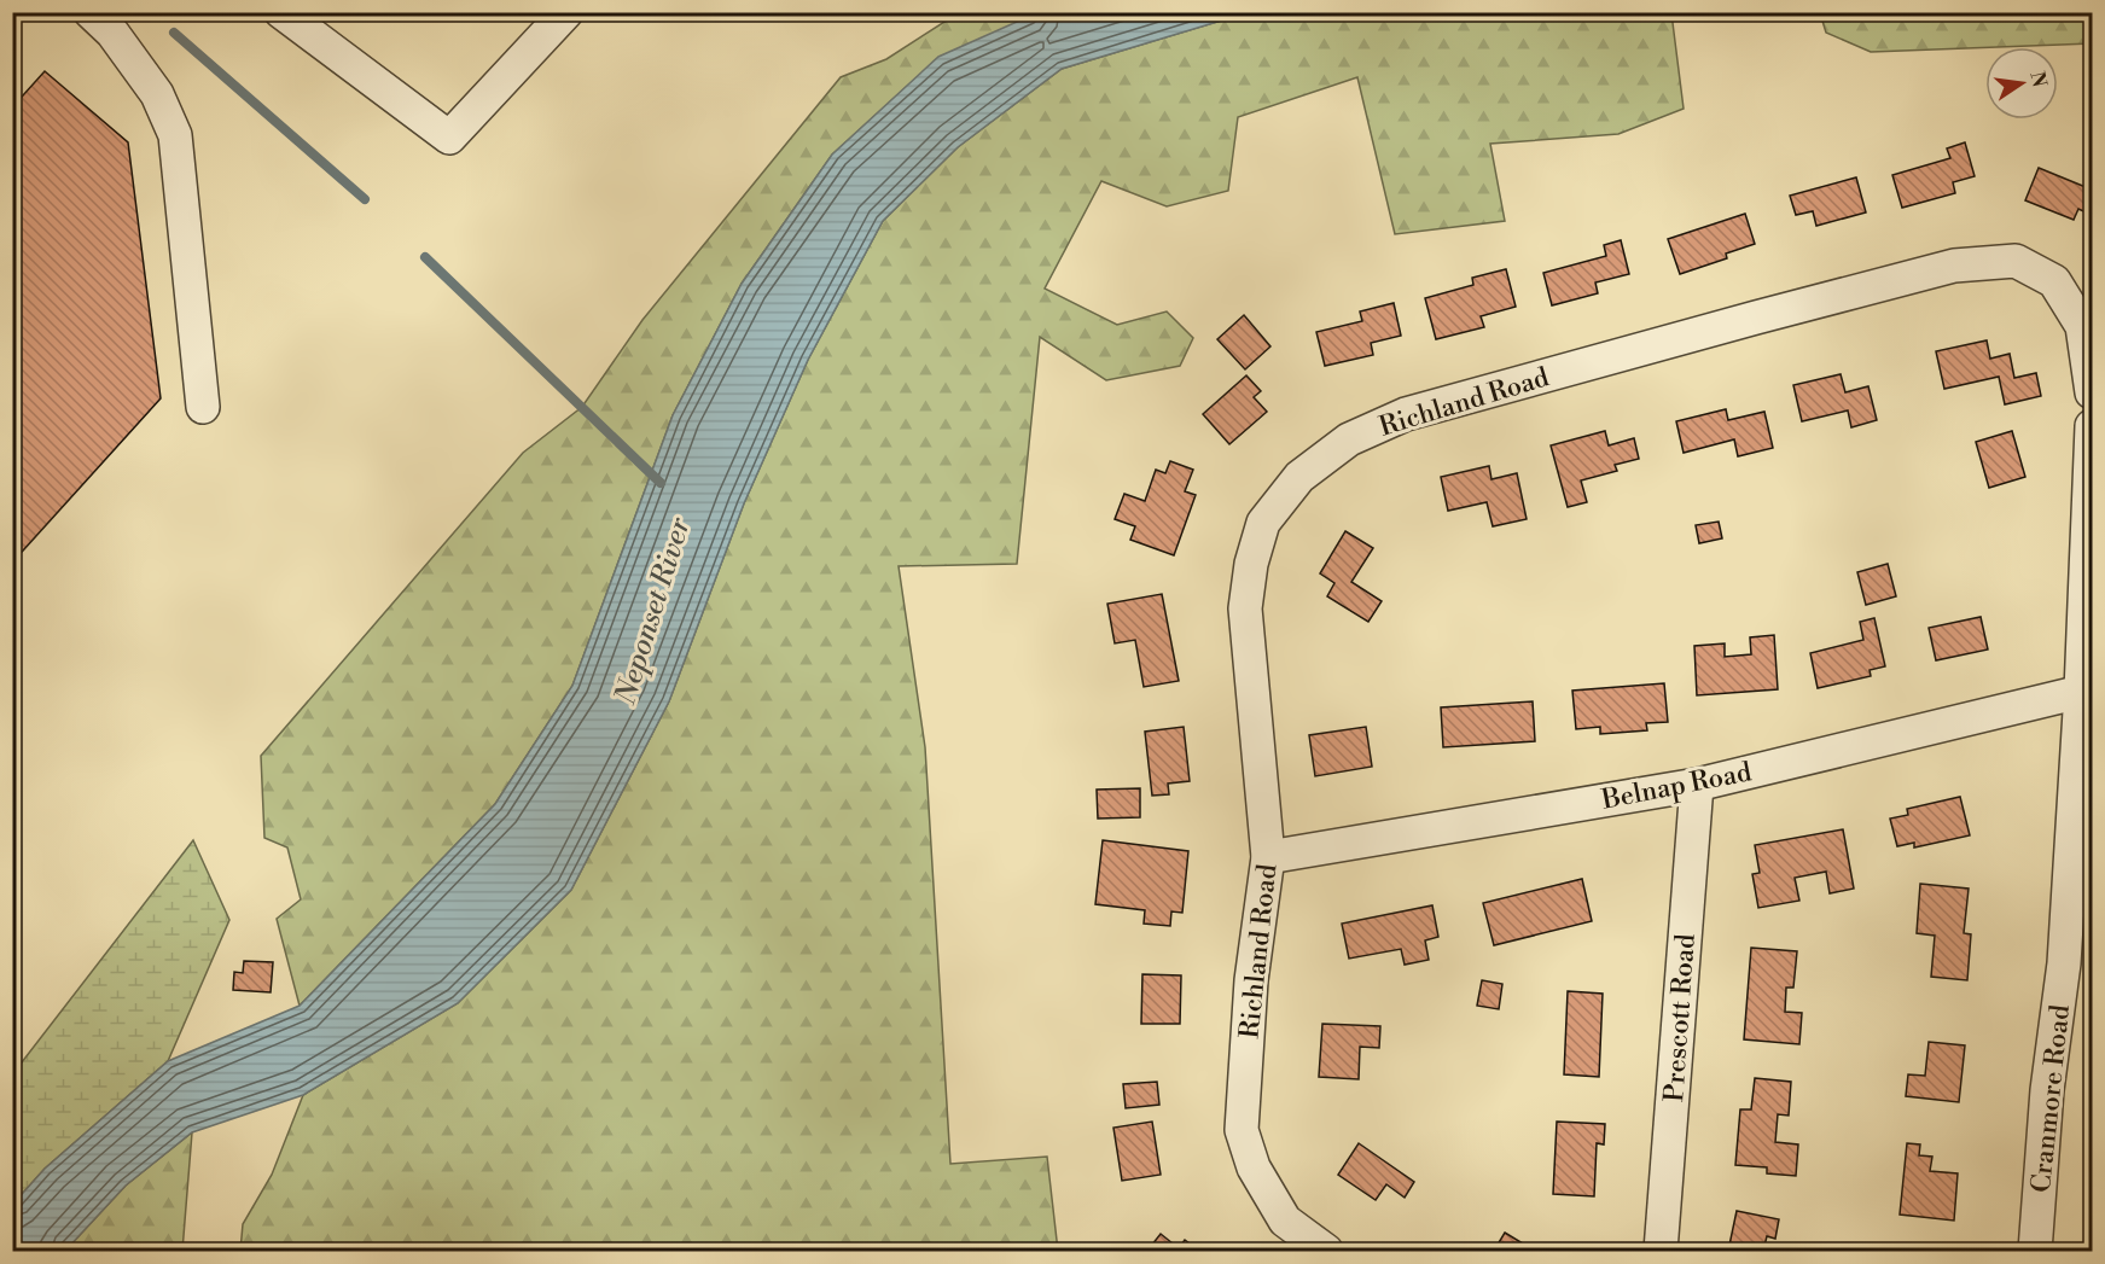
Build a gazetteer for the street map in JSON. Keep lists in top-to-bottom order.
{
  "streets": {
    "street": [
      "Richland Road",
      "Belnap Road",
      "Prescott Road",
      "Cranmore Road"
    ]
  },
  "crossings": [
    ["Richland Road", "Belnap Road"],
    ["Belnap Road", "Prescott Road"],
    ["Belnap Road", "Cranmore Road"]
  ],
  "water": ["Neponset River"],
  "north": "right"
}
